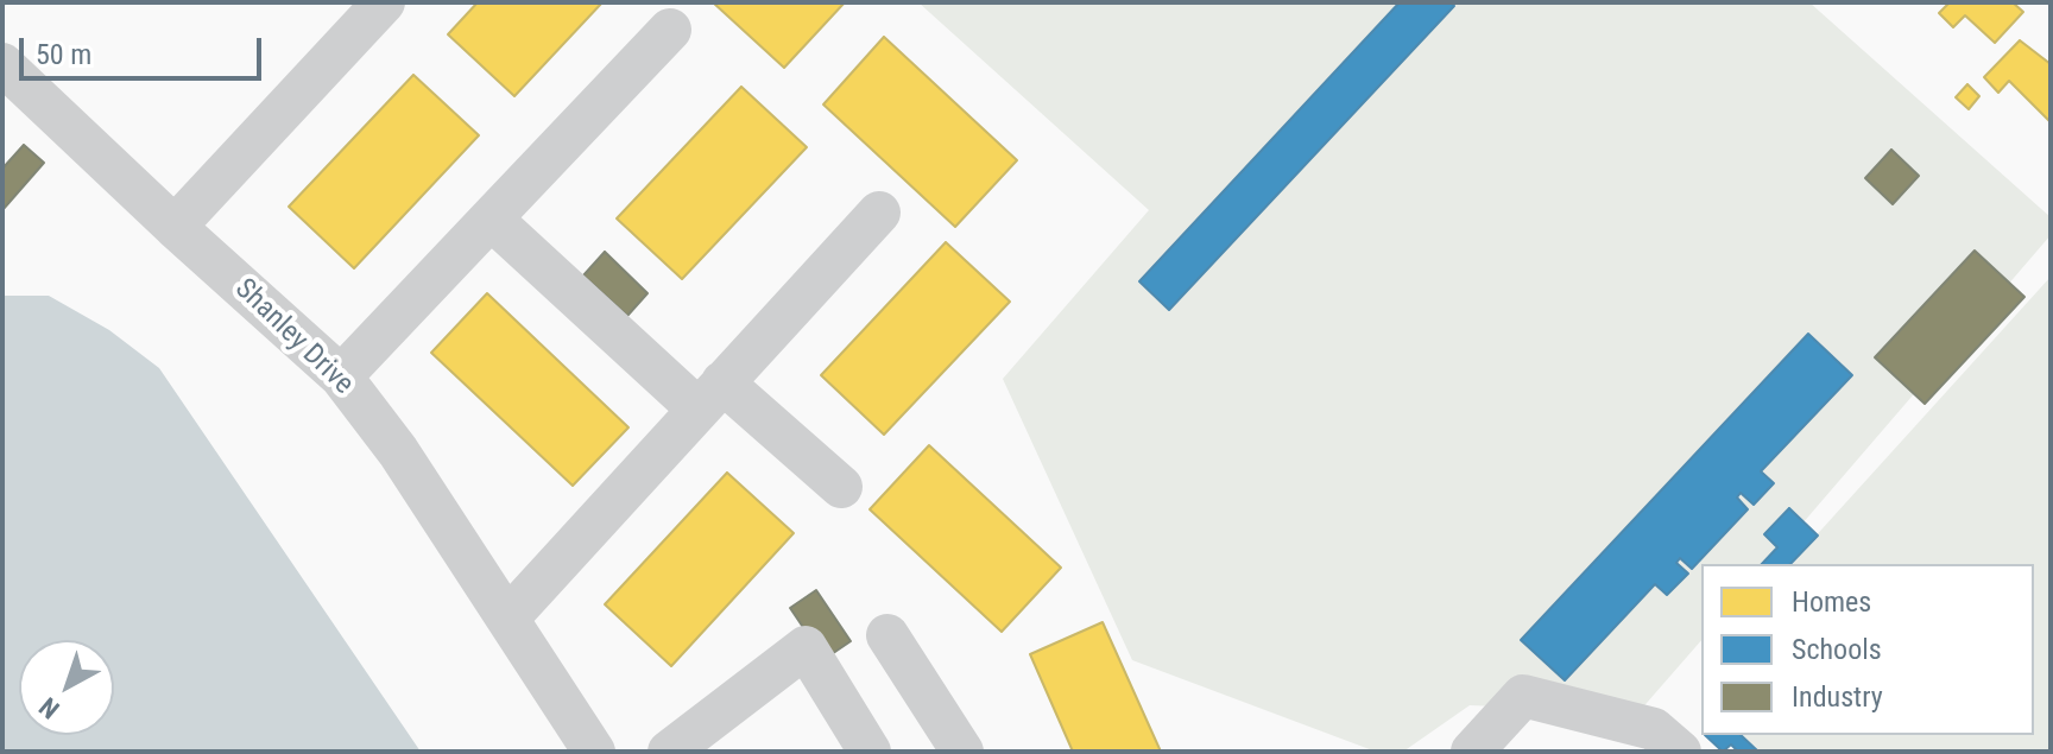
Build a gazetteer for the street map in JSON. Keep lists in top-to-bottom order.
{
  "streets": {
    "street": ["Shanley Drive"]
  },
  "legend": ["Homes", "Schools", "Industry"],
  "scale_bar": "50 m",
  "north": "bottom left"
}
